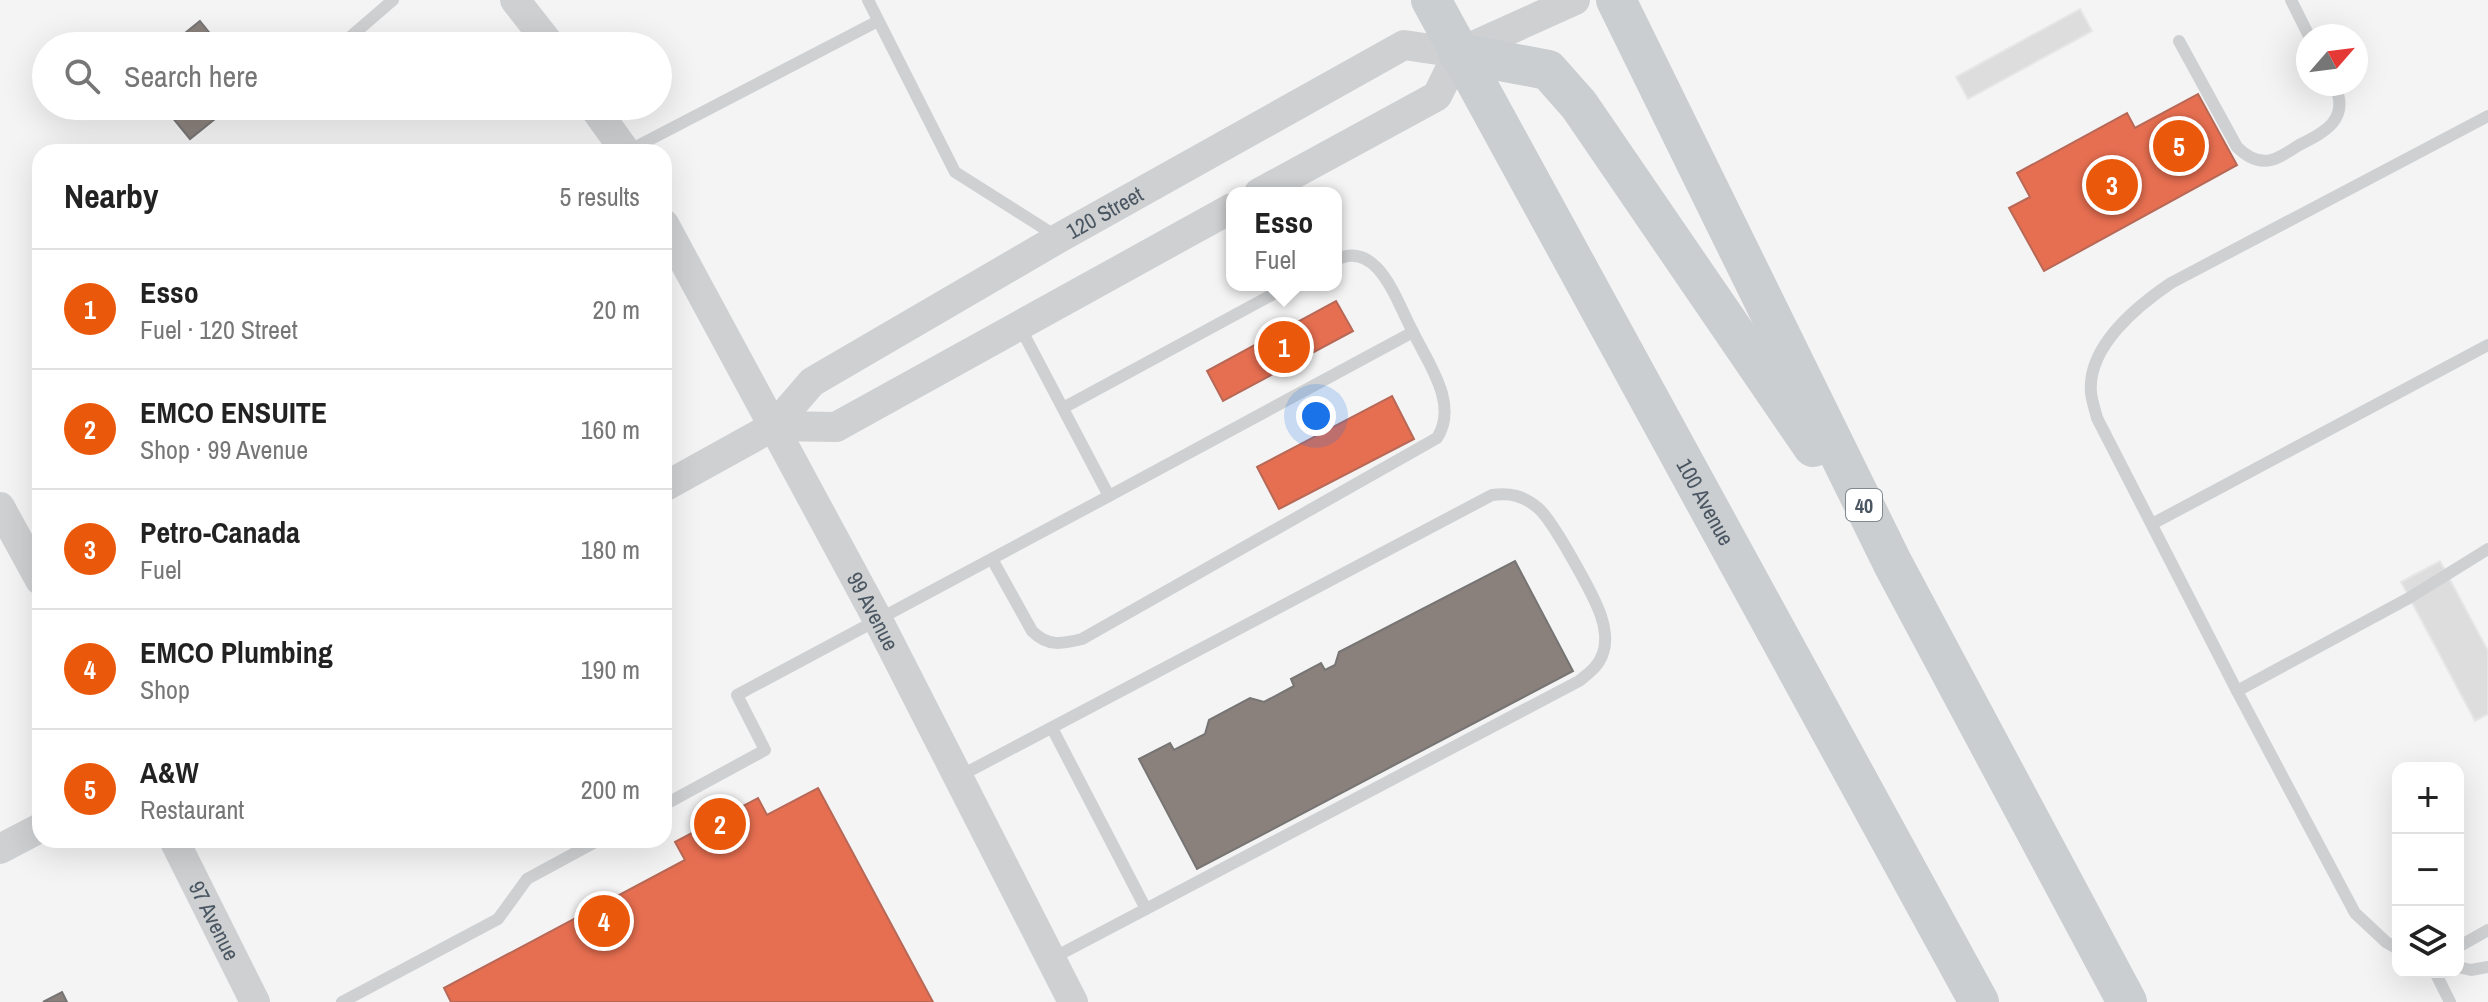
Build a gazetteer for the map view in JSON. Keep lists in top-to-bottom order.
{
  "streets": {
    "main road": ["100 Avenue", "40"],
    "street": ["120 Street", "99 Avenue", "97 Avenue"]
  },
  "crossings": [
    ["120 Street", "100 Avenue"],
    ["120 Street", "99 Avenue"]
  ],
  "north": "top right",
  "page": {
    "search": "Search here",
    "pins": [
      "5",
      "3",
      "1",
      "2",
      "4"
    ],
    "heading": ["Nearby", "5 results"],
    "popup": ["Esso", "Fuel"],
    "list": [
      {
        "mark": "1",
        "name": "Esso",
        "note": "Fuel · 120 Street",
        "value": "20 m"
      },
      {
        "mark": "2",
        "name": "EMCO ENSUITE",
        "note": "Shop · 99 Avenue",
        "value": "160 m"
      },
      {
        "mark": "3",
        "name": "Petro-Canada",
        "note": "Fuel",
        "value": "180 m"
      },
      {
        "mark": "4",
        "name": "EMCO Plumbing",
        "note": "Shop",
        "value": "190 m"
      },
      {
        "mark": "5",
        "name": "A&W",
        "note": "Restaurant",
        "value": "200 m"
      }
    ],
    "map_buttons": ["+", "−"]
  }
}
